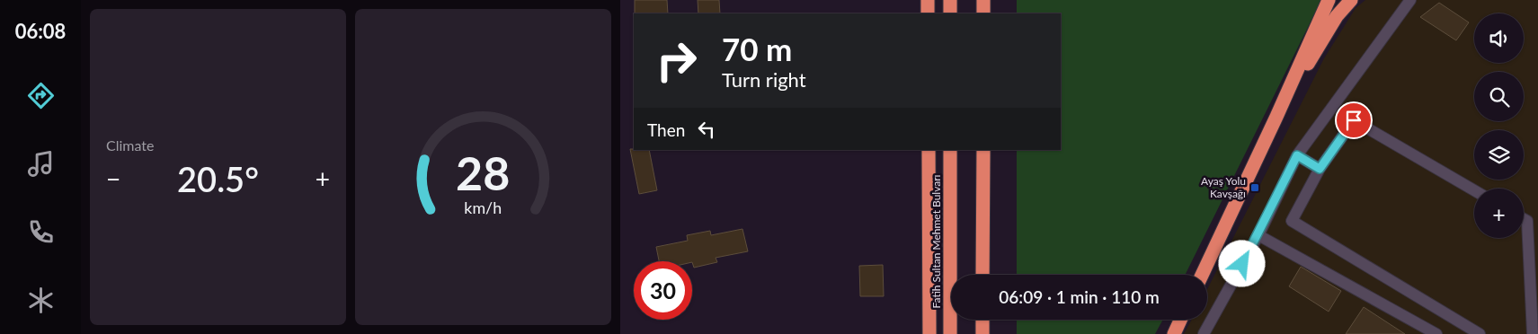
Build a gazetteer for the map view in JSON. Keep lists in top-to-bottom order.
{
  "streets": {
    "highway": ["Fatih Sultan Mehmet Bulvarı"]
  },
  "places": {
    "transit": ["Ayaş Yolu Kavşağı"]
  },
  "page": {
    "tabs": "06:08",
    "tile": "Climate",
    "map_buttons": "+",
    "turn": ["70 m", "Turn right"],
    "then": "Then",
    "heat": ["−", "20.5°", "+"],
    "limit": "30",
    "trip": "06:09 · 1 min · 110 m",
    "gauge": ["28", "km/h"]
  }
}
